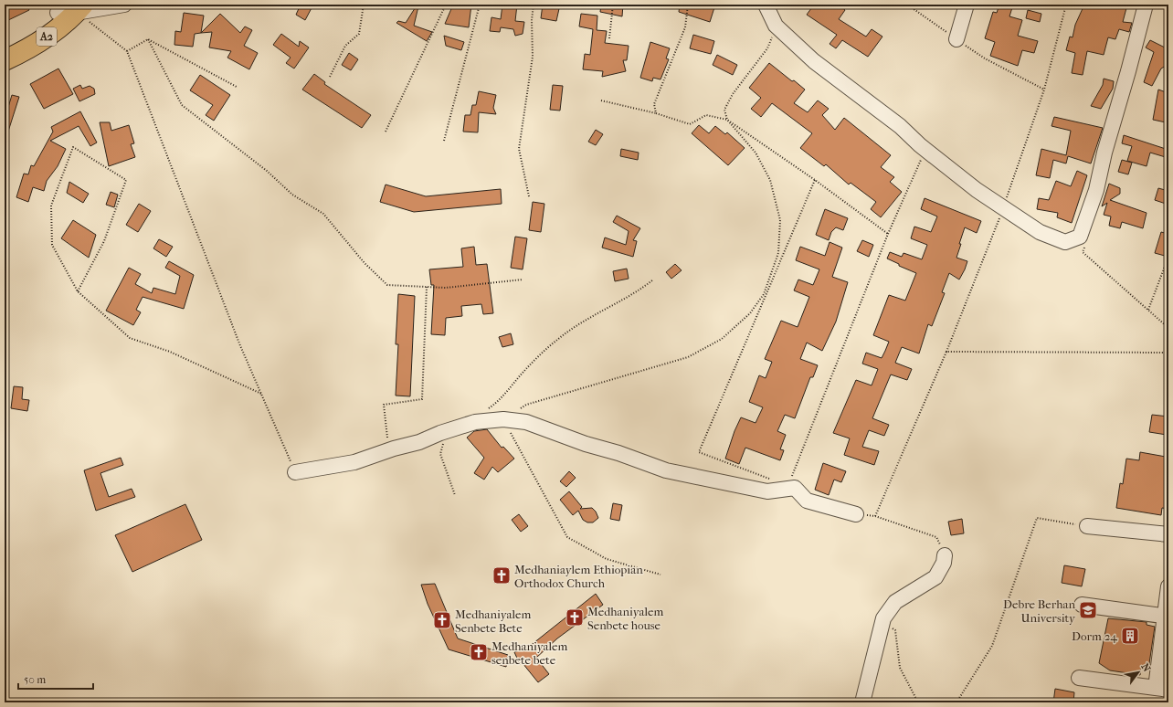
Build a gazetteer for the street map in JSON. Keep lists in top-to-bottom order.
{
  "streets": {
    "highway": ["A2"]
  },
  "places": {
    "church": [
      "Medhaniaylem Ethiopian Orthodox Church",
      "Medhaniyalem Senbete house",
      "Medhaniyalem Senbete Bete",
      "Medhaniyalem senbete bete"
    ],
    "school or university": ["Debre Berhan University"],
    "building": ["Dorm 24"]
  },
  "scale_bar": "50 m",
  "north": "top right"
}
